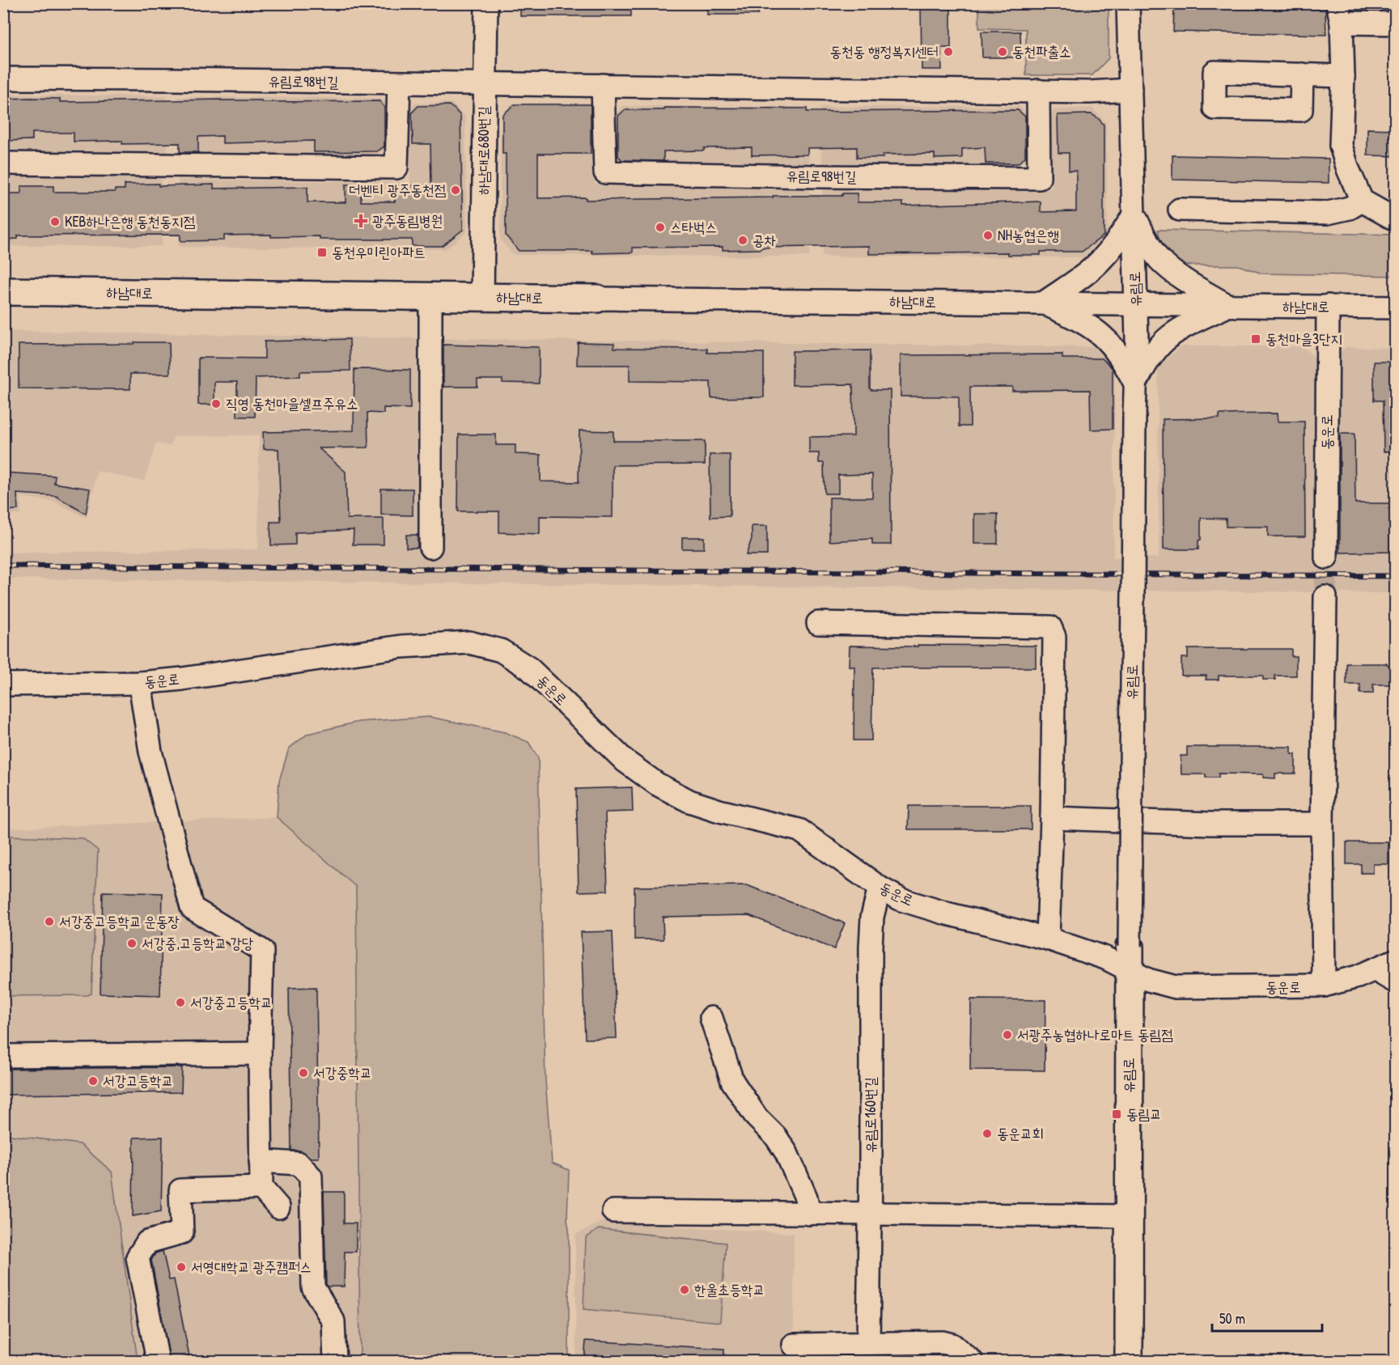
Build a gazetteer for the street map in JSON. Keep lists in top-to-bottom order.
{
  "streets": {
    "main road": ["유림로", "하남대로"],
    "street": [
      "유림로98번길",
      "하남대로680번길",
      "동운로",
      "유림로160번길"
    ]
  },
  "crossings": [
    ["유림로98번길", "하남대로680번길"],
    ["유림로98번길", "유림로"],
    ["하남대로680번길", "하남대로"],
    ["유림로", "하남대로"],
    ["유림로", "동운로"],
    ["하남대로", "동운로"],
    ["동운로", "유림로160번길"]
  ],
  "places": {
    "other": [
      "동천동 행정복지센터",
      "동천파출소",
      "더벤티 광주동천점",
      "KEB하나은행 동천동지점",
      "스타벅스",
      "NH농협은행",
      "공차",
      "직영 동천마을셀프주유소",
      "서강중고등학교 운동장",
      "서강중,고등학교 강당",
      "서강중고등학교",
      "서광주농협하나로마트 동림점",
      "서강중학교",
      "서강고등학교",
      "동운교회",
      "서영대학교 광주캠퍼스",
      "한울초등학교"
    ],
    "health": ["광주동림병원"],
    "transit": ["동천우미린아파트", "동천마을3단지", "동림교"]
  },
  "scale_bar": "50 m"
}
